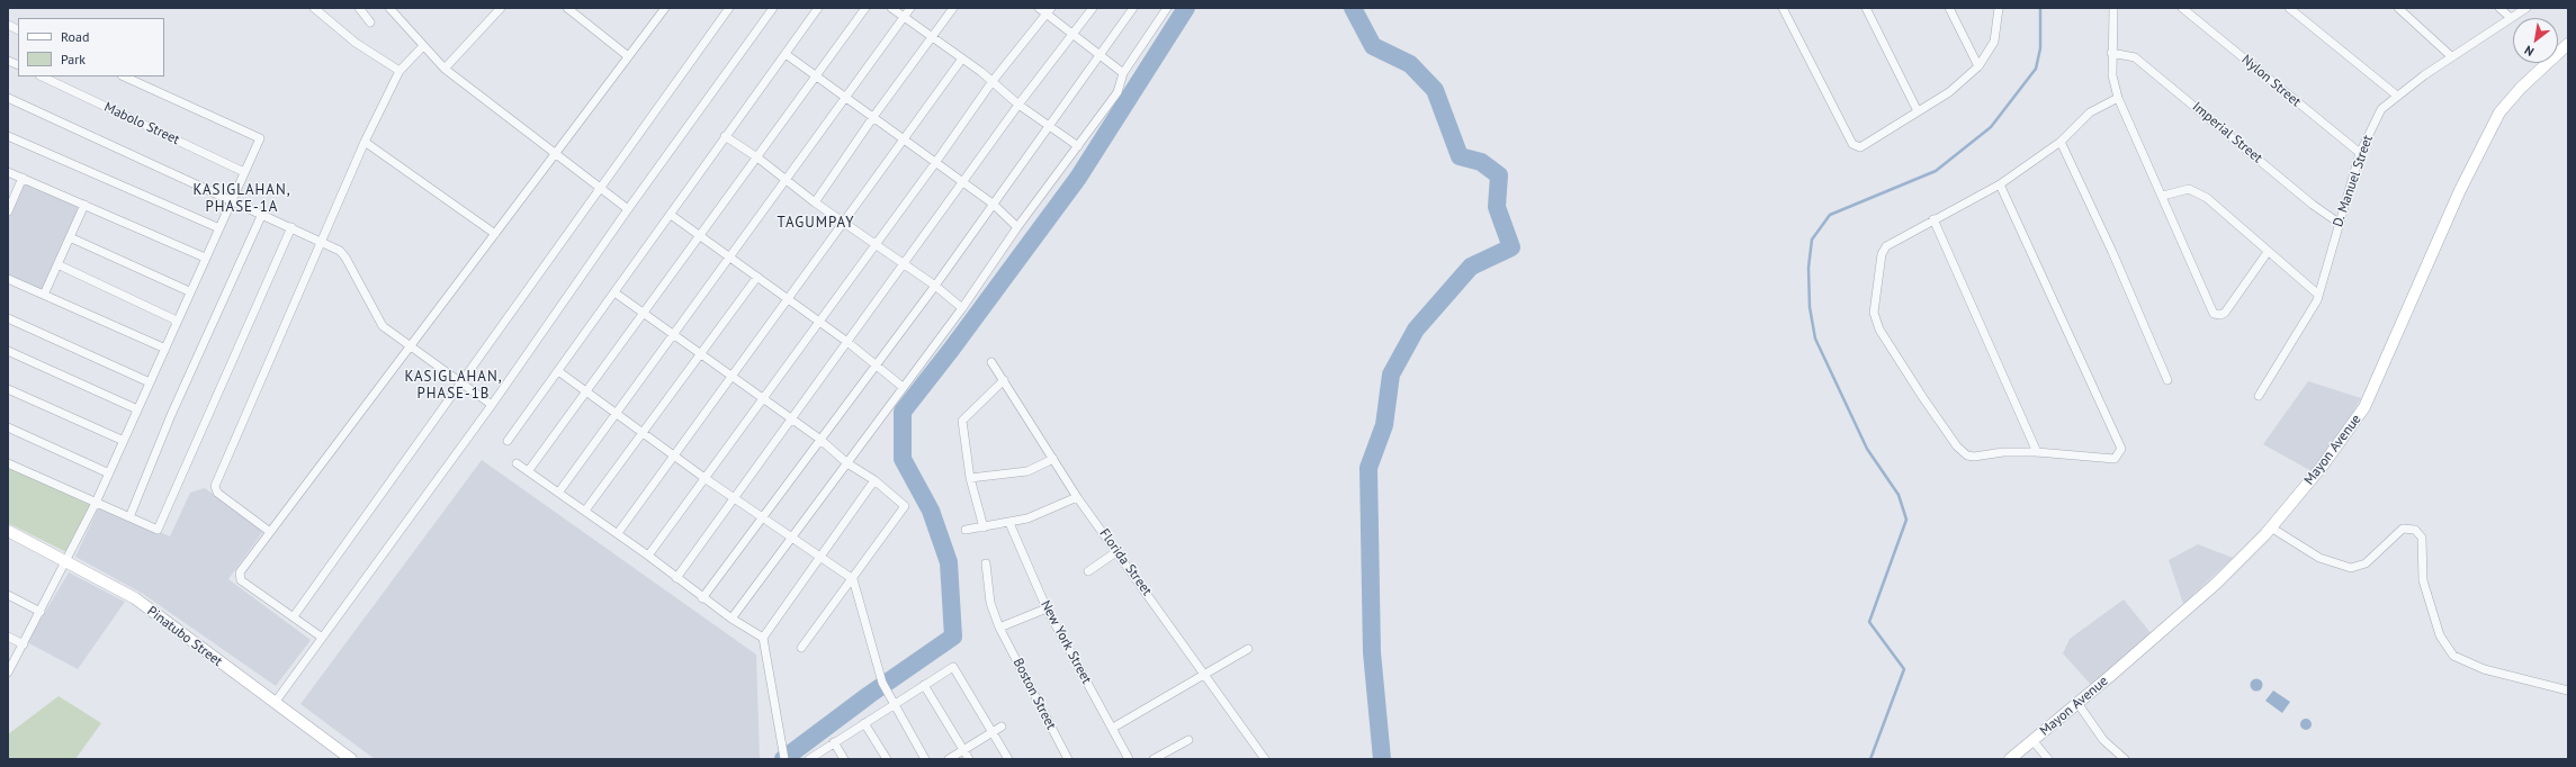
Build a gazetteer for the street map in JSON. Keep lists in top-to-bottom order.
{
  "streets": {
    "main road": ["Mayon Avenue", "Pinatubo Street"],
    "street": [
      "Nylon Street",
      "Mabolo Street",
      "Imperial Street",
      "D. Manuel Street",
      "Florida Street",
      "New York Street",
      "Boston Street"
    ]
  },
  "crossings": [
    ["Nylon Street", "D. Manuel Street"],
    ["Imperial Street", "D. Manuel Street"]
  ],
  "districts": ["KASIGLAHAN, PHASE-1A", "TAGUMPAY", "KASIGLAHAN, PHASE-1B"],
  "legend": ["Road", "Park"],
  "north": "bottom left"
}
